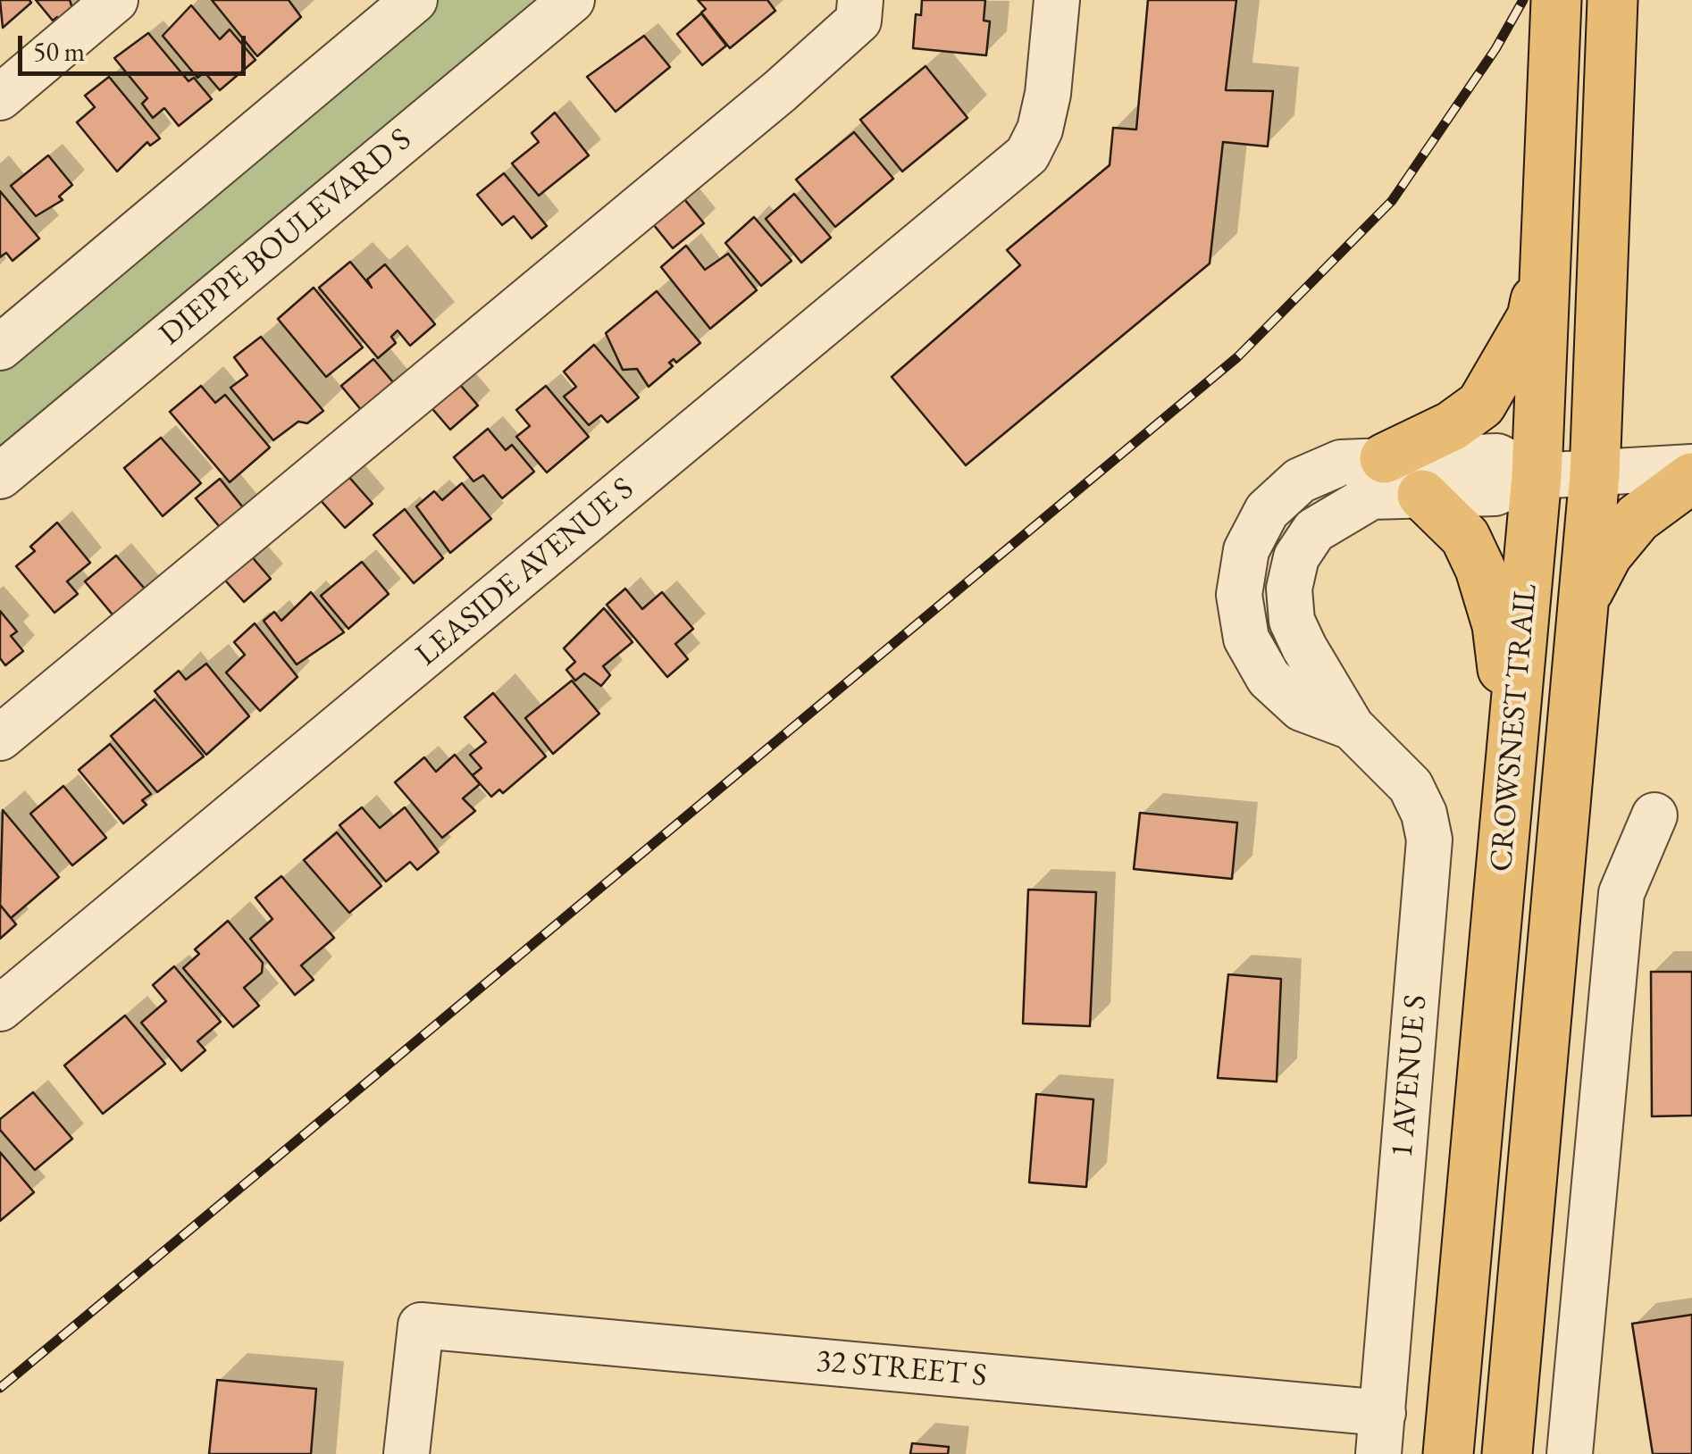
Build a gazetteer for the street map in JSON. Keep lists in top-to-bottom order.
{
  "streets": {
    "highway": ["CROWSNEST TRAIL"],
    "street": [
      "DIEPPE BOULEVARD S",
      "LEASIDE AVENUE S",
      "1 AVENUE S",
      "32 STREET S"
    ]
  },
  "crossings": [
    ["CROWSNEST TRAIL", "1 AVENUE S"],
    ["1 AVENUE S", "32 STREET S"]
  ],
  "scale_bar": "50 m"
}
